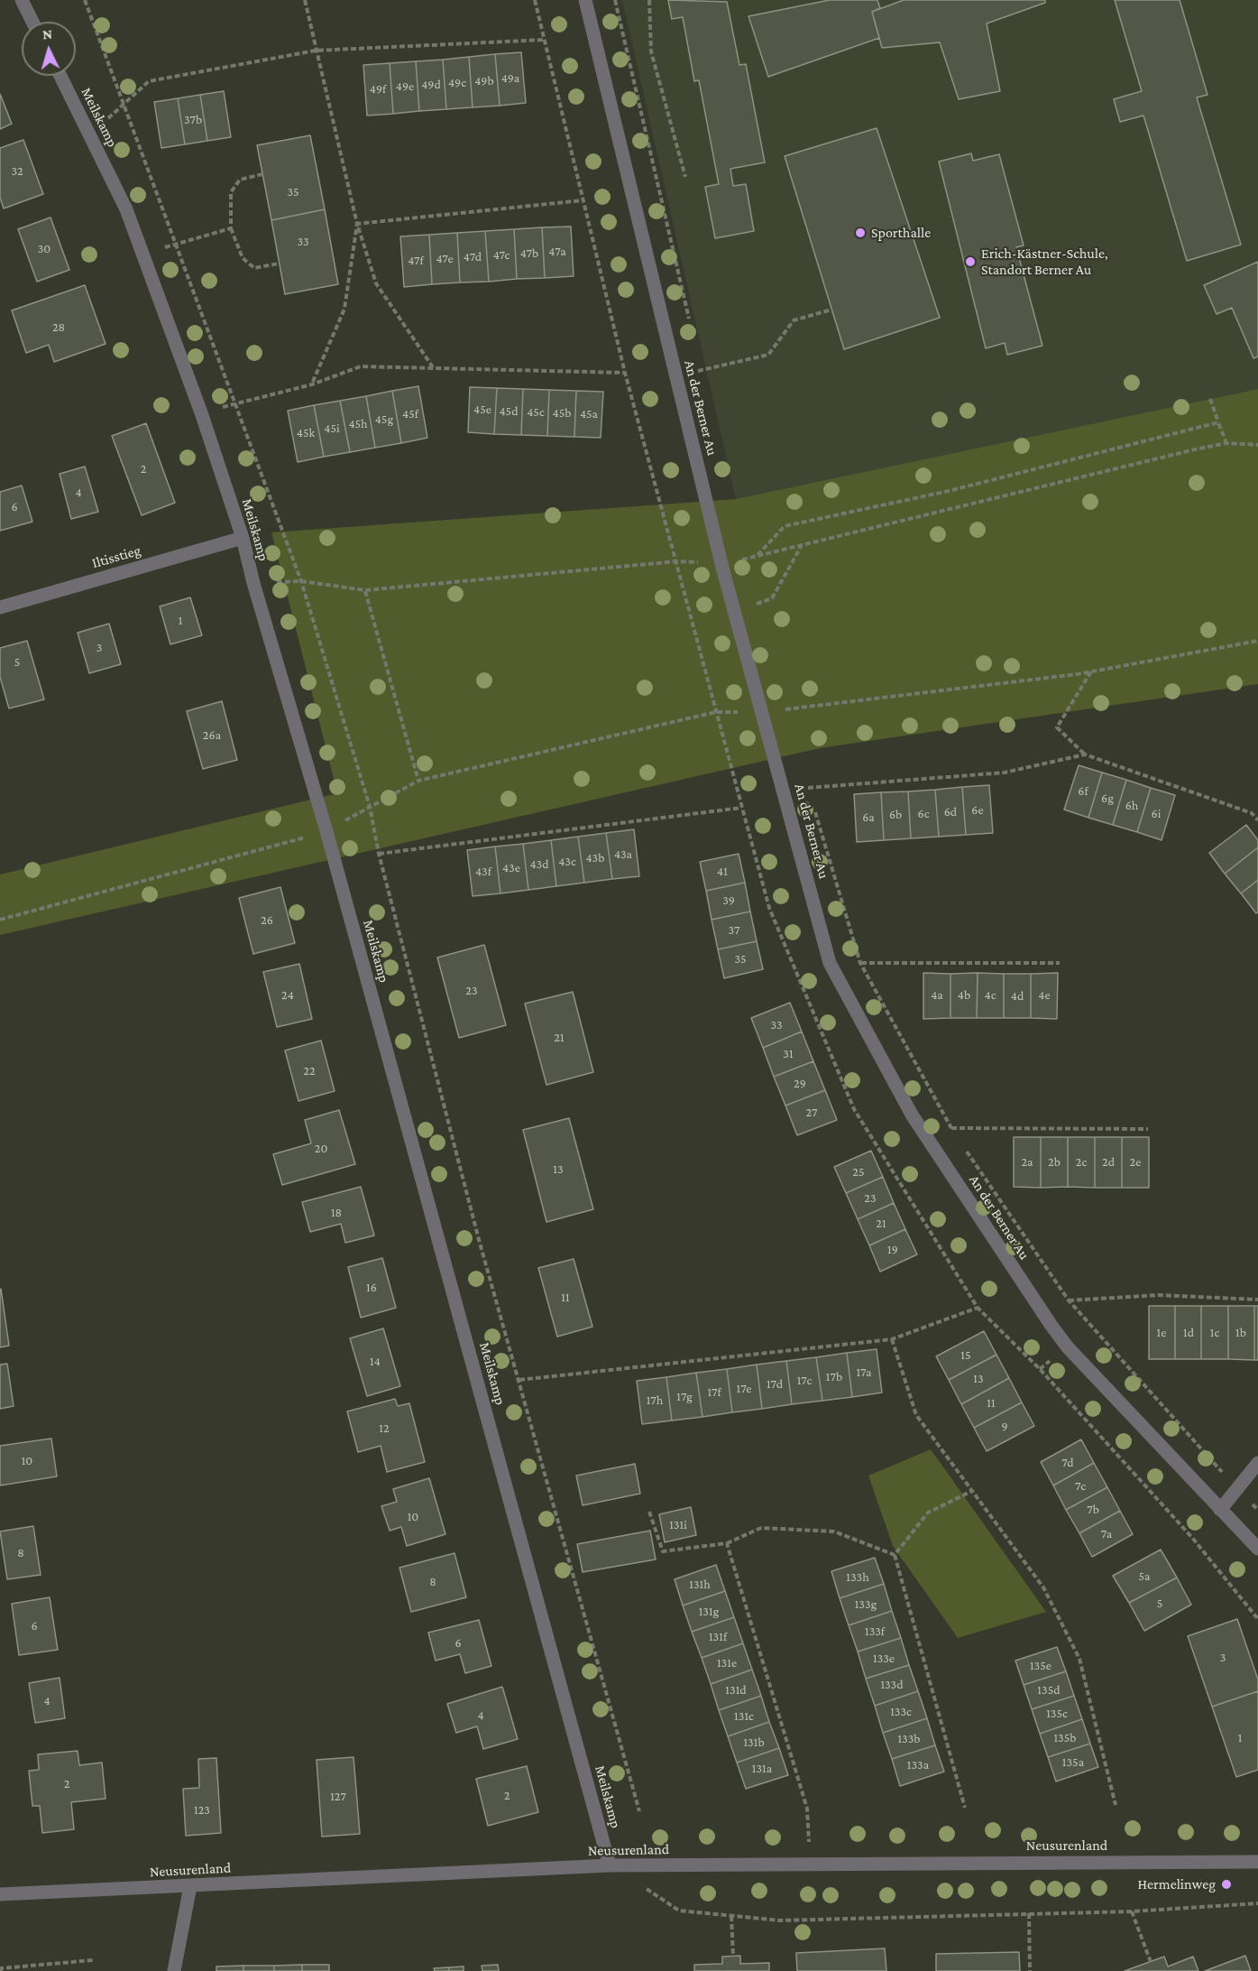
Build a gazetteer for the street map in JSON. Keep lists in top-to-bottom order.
{
  "streets": {
    "street": [
      "Meilskamp",
      "An der Berner Au",
      "Iltisstieg",
      "Neusurenland"
    ]
  },
  "crossings": [
    ["Meilskamp", "Iltisstieg"],
    ["Meilskamp", "Neusurenland"]
  ],
  "places": ["Sporthalle", "Erich-Kästner-Schule, Standort Berner Au", "Hermelinweg"],
  "house_numbers": [
    "49a",
    "49b",
    "49c",
    "49d",
    "49e",
    "49f",
    "37b",
    "32",
    "35",
    "33",
    "30",
    "47a",
    "47b",
    "47c",
    "47d",
    "47e",
    "47f",
    "28",
    "45e",
    "45d",
    "45c",
    "45b",
    "45f",
    "45a",
    "45g",
    "45h",
    "45i",
    "45k",
    "2",
    "4",
    "6",
    "1",
    "3",
    "5",
    "26a",
    "6f",
    "6g",
    "6h",
    "6e",
    "6d",
    "6c",
    "6i",
    "6b",
    "6a",
    "43a",
    "43b",
    "43c",
    "43d",
    "43e",
    "43f",
    "41",
    "39",
    "26",
    "37",
    "35",
    "23",
    "24",
    "4a",
    "4b",
    "4c",
    "4e",
    "4d",
    "33",
    "21",
    "31",
    "22",
    "29",
    "27",
    "20",
    "2a",
    "2b",
    "2c",
    "2d",
    "2e",
    "13",
    "25",
    "23",
    "18",
    "21",
    "19",
    "16",
    "11",
    "1e",
    "1d",
    "1c",
    "1b",
    "15",
    "14",
    "17a",
    "17b",
    "13",
    "17c",
    "17d",
    "17e",
    "17f",
    "17g",
    "17h",
    "11",
    "9",
    "12",
    "10",
    "7d",
    "7c",
    "7b",
    "10",
    "131i",
    "7a",
    "8",
    "5a",
    "133h",
    "8",
    "131h",
    "5",
    "133g",
    "131g",
    "6",
    "133f",
    "131f",
    "6",
    "3",
    "133e",
    "131e",
    "135e",
    "133d",
    "131d",
    "135d",
    "4",
    "133c",
    "135c",
    "4",
    "131c",
    "135b",
    "1",
    "133b",
    "131b",
    "135a",
    "133a",
    "131a",
    "2",
    "2",
    "127",
    "123"
  ],
  "north": "top"
}
